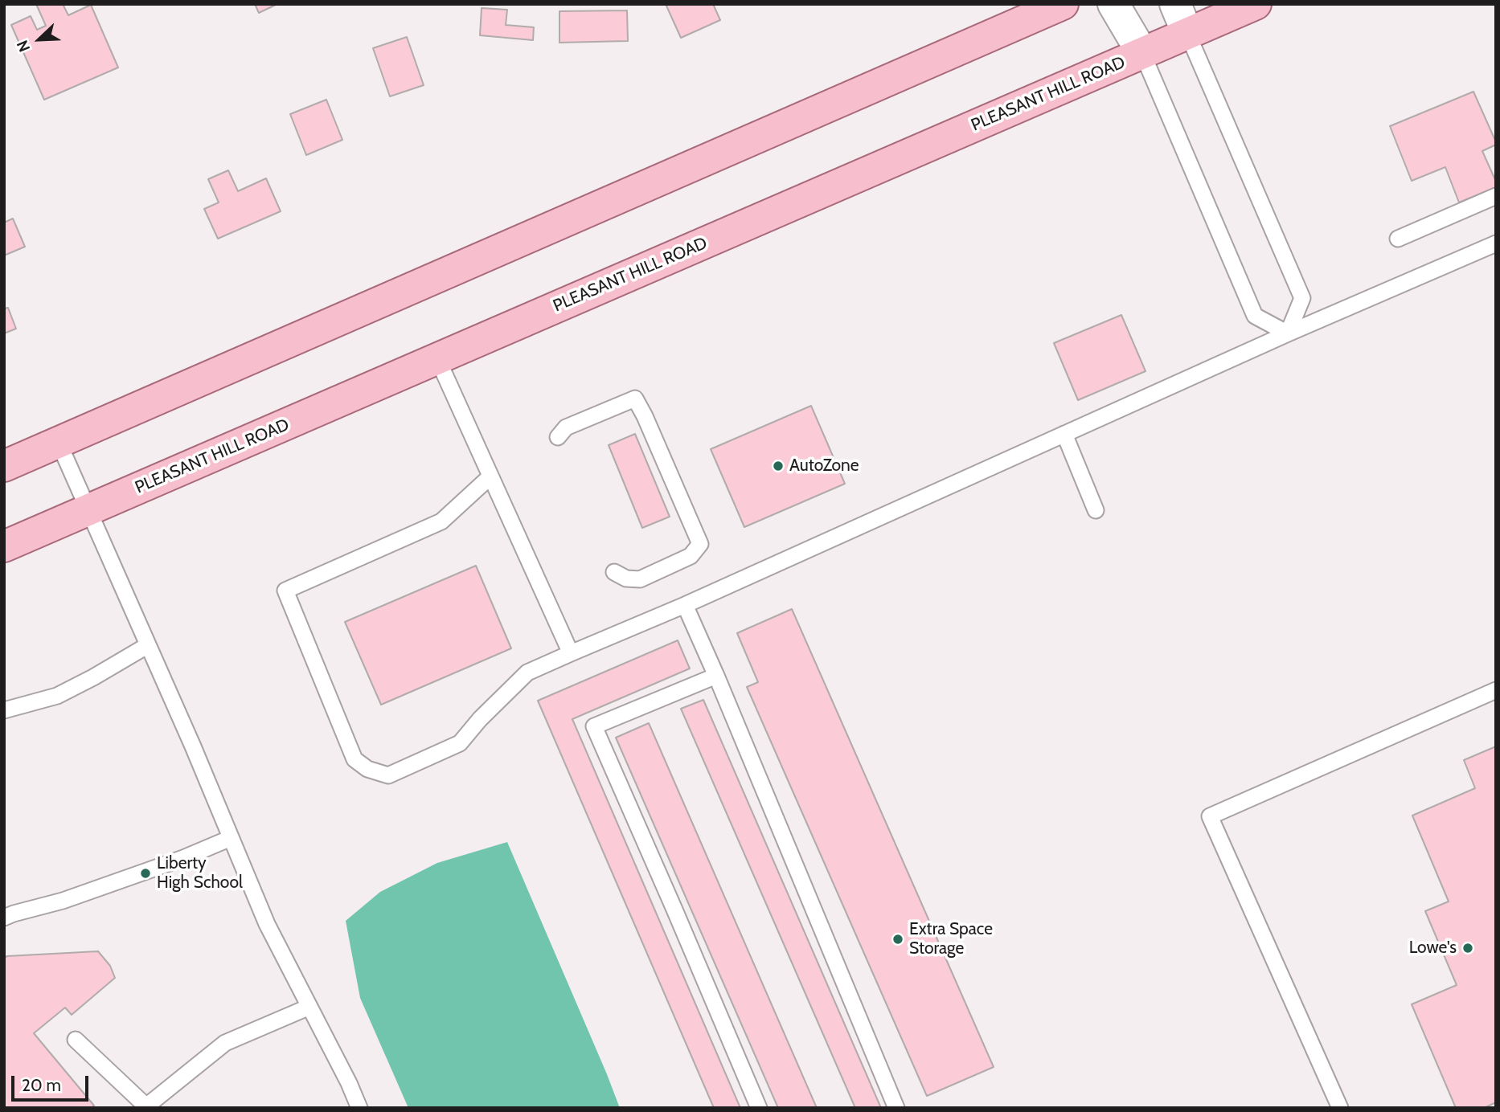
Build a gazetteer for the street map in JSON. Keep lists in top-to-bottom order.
{
  "streets": {
    "main road": ["PLEASANT HILL ROAD"]
  },
  "places": [
    "AutoZone",
    "Liberty High School",
    "Extra Space Storage",
    "Lowe's"
  ],
  "scale_bar": "20 m",
  "north": "bottom left"
}
